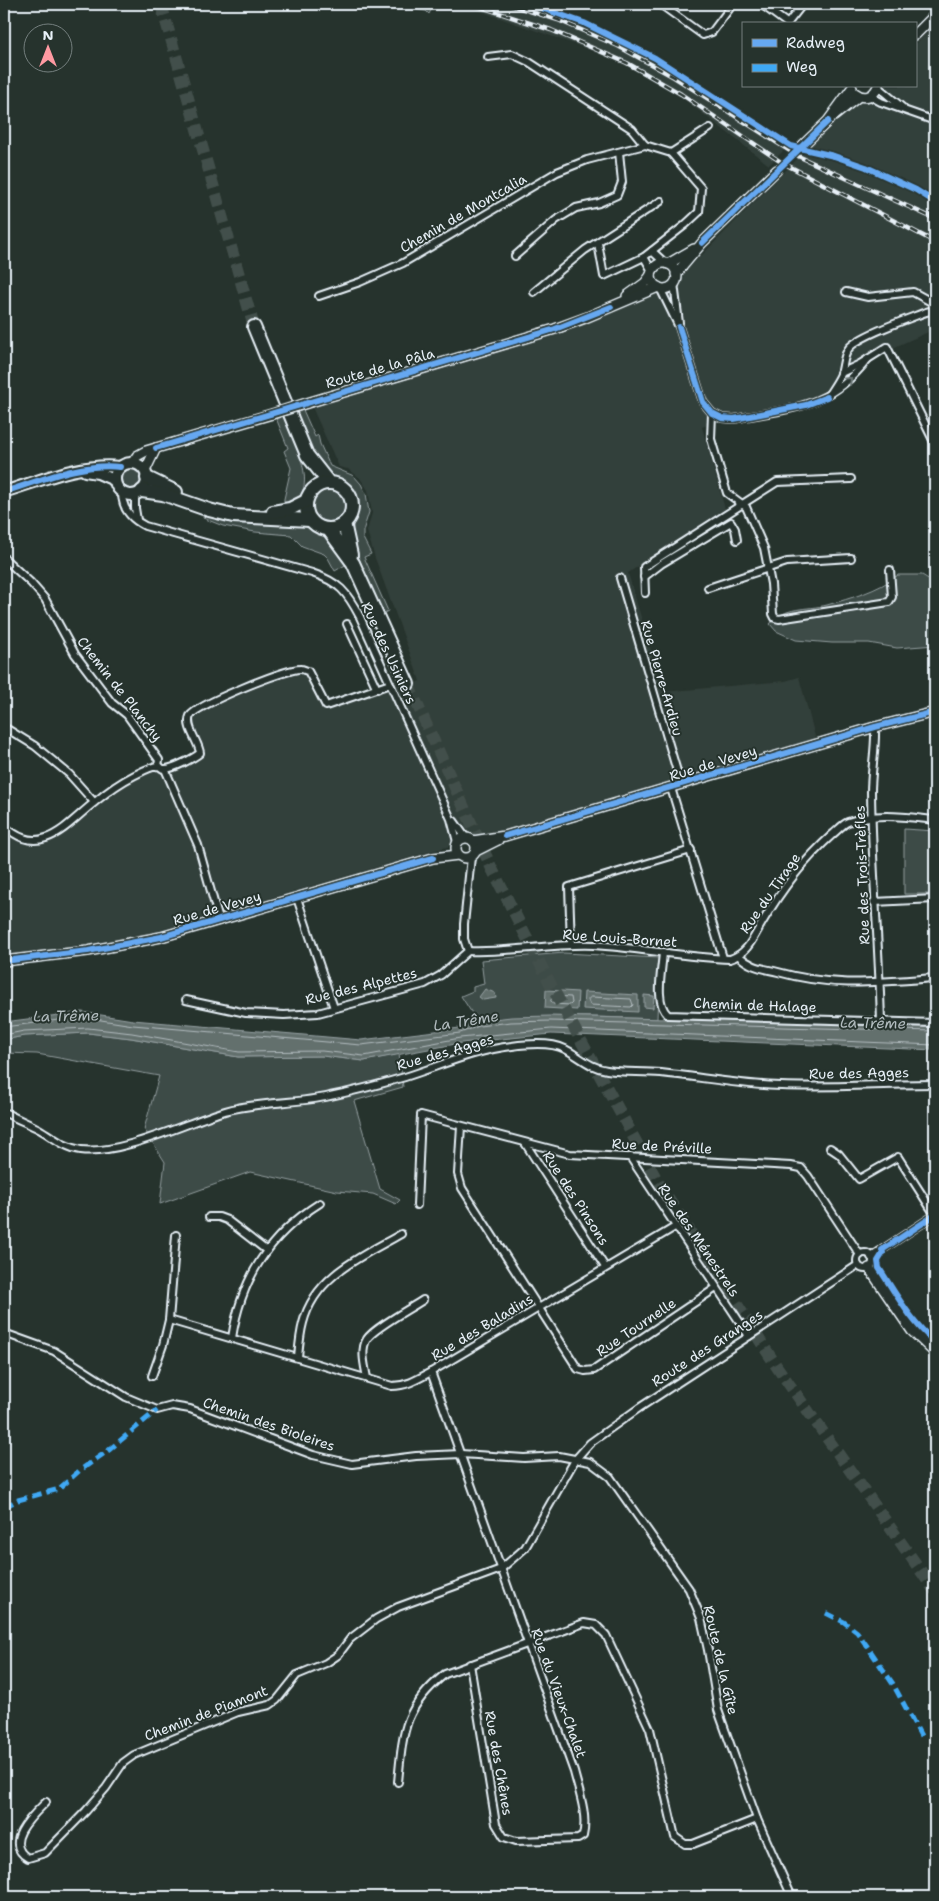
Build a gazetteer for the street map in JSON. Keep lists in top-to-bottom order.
{
  "streets": {
    "street": [
      "Chemin de Montcalia",
      "Route de la Pâla",
      "Rue des Usiniers",
      "Rue Pierre-Ardieu",
      "Chemin de Planchy",
      "Rue de Vevey",
      "Rue des Trois-Trèfles",
      "Rue du Tirage",
      "Rue Louis-Bornet",
      "Rue des Alpettes",
      "Chemin de Halage",
      "Rue des Agges",
      "Rue de Préville",
      "Rue des Pinsons",
      "Rue des Ménestrels",
      "Rue des Baladins",
      "Rue Tournelle",
      "Route des Granges",
      "Chemin des Bioleires",
      "Route de la Gîte",
      "Rue du Vieux-Chalet",
      "Chemin de Piamont",
      "Rue des Chênes"
    ]
  },
  "crossings": [
    ["Route de la Pâla", "Rue des Usiniers"],
    ["Rue des Usiniers", "Rue de Vevey"],
    ["Rue Pierre-Ardieu", "Rue de Vevey"],
    ["Chemin de Planchy", "Rue de Vevey"],
    ["Rue de Vevey", "Rue des Trois-Trèfles"],
    ["Rue des Trois-Trèfles", "Rue du Tirage"],
    ["Rue des Trois-Trèfles", "Chemin de Halage"],
    ["Rue du Tirage", "Rue Louis-Bornet"],
    ["Rue Louis-Bornet", "Rue des Alpettes"],
    ["Rue Louis-Bornet", "Chemin de Halage"],
    ["Rue de Préville", "Rue des Pinsons"],
    ["Rue de Préville", "Rue des Ménestrels"],
    ["Rue de Préville", "Route des Granges"],
    ["Rue des Pinsons", "Rue des Baladins"],
    ["Rue des Ménestrels", "Rue des Baladins"],
    ["Rue des Ménestrels", "Rue Tournelle"],
    ["Rue des Ménestrels", "Route des Granges"],
    ["Rue des Baladins", "Rue Tournelle"],
    ["Rue des Baladins", "Route des Granges"],
    ["Rue des Baladins", "Chemin des Bioleires"],
    ["Rue des Baladins", "Rue du Vieux-Chalet"],
    ["Rue des Baladins", "Chemin de Piamont"],
    ["Route des Granges", "Chemin des Bioleires"],
    ["Route des Granges", "Route de la Gîte"],
    ["Route des Granges", "Rue du Vieux-Chalet"],
    ["Route des Granges", "Chemin de Piamont"],
    ["Chemin des Bioleires", "Route de la Gîte"],
    ["Rue du Vieux-Chalet", "Chemin de Piamont"],
    ["Rue du Vieux-Chalet", "Rue des Chênes"]
  ],
  "water": ["La Trême"],
  "legend": ["Radweg", "Weg"],
  "north": "top"
}
